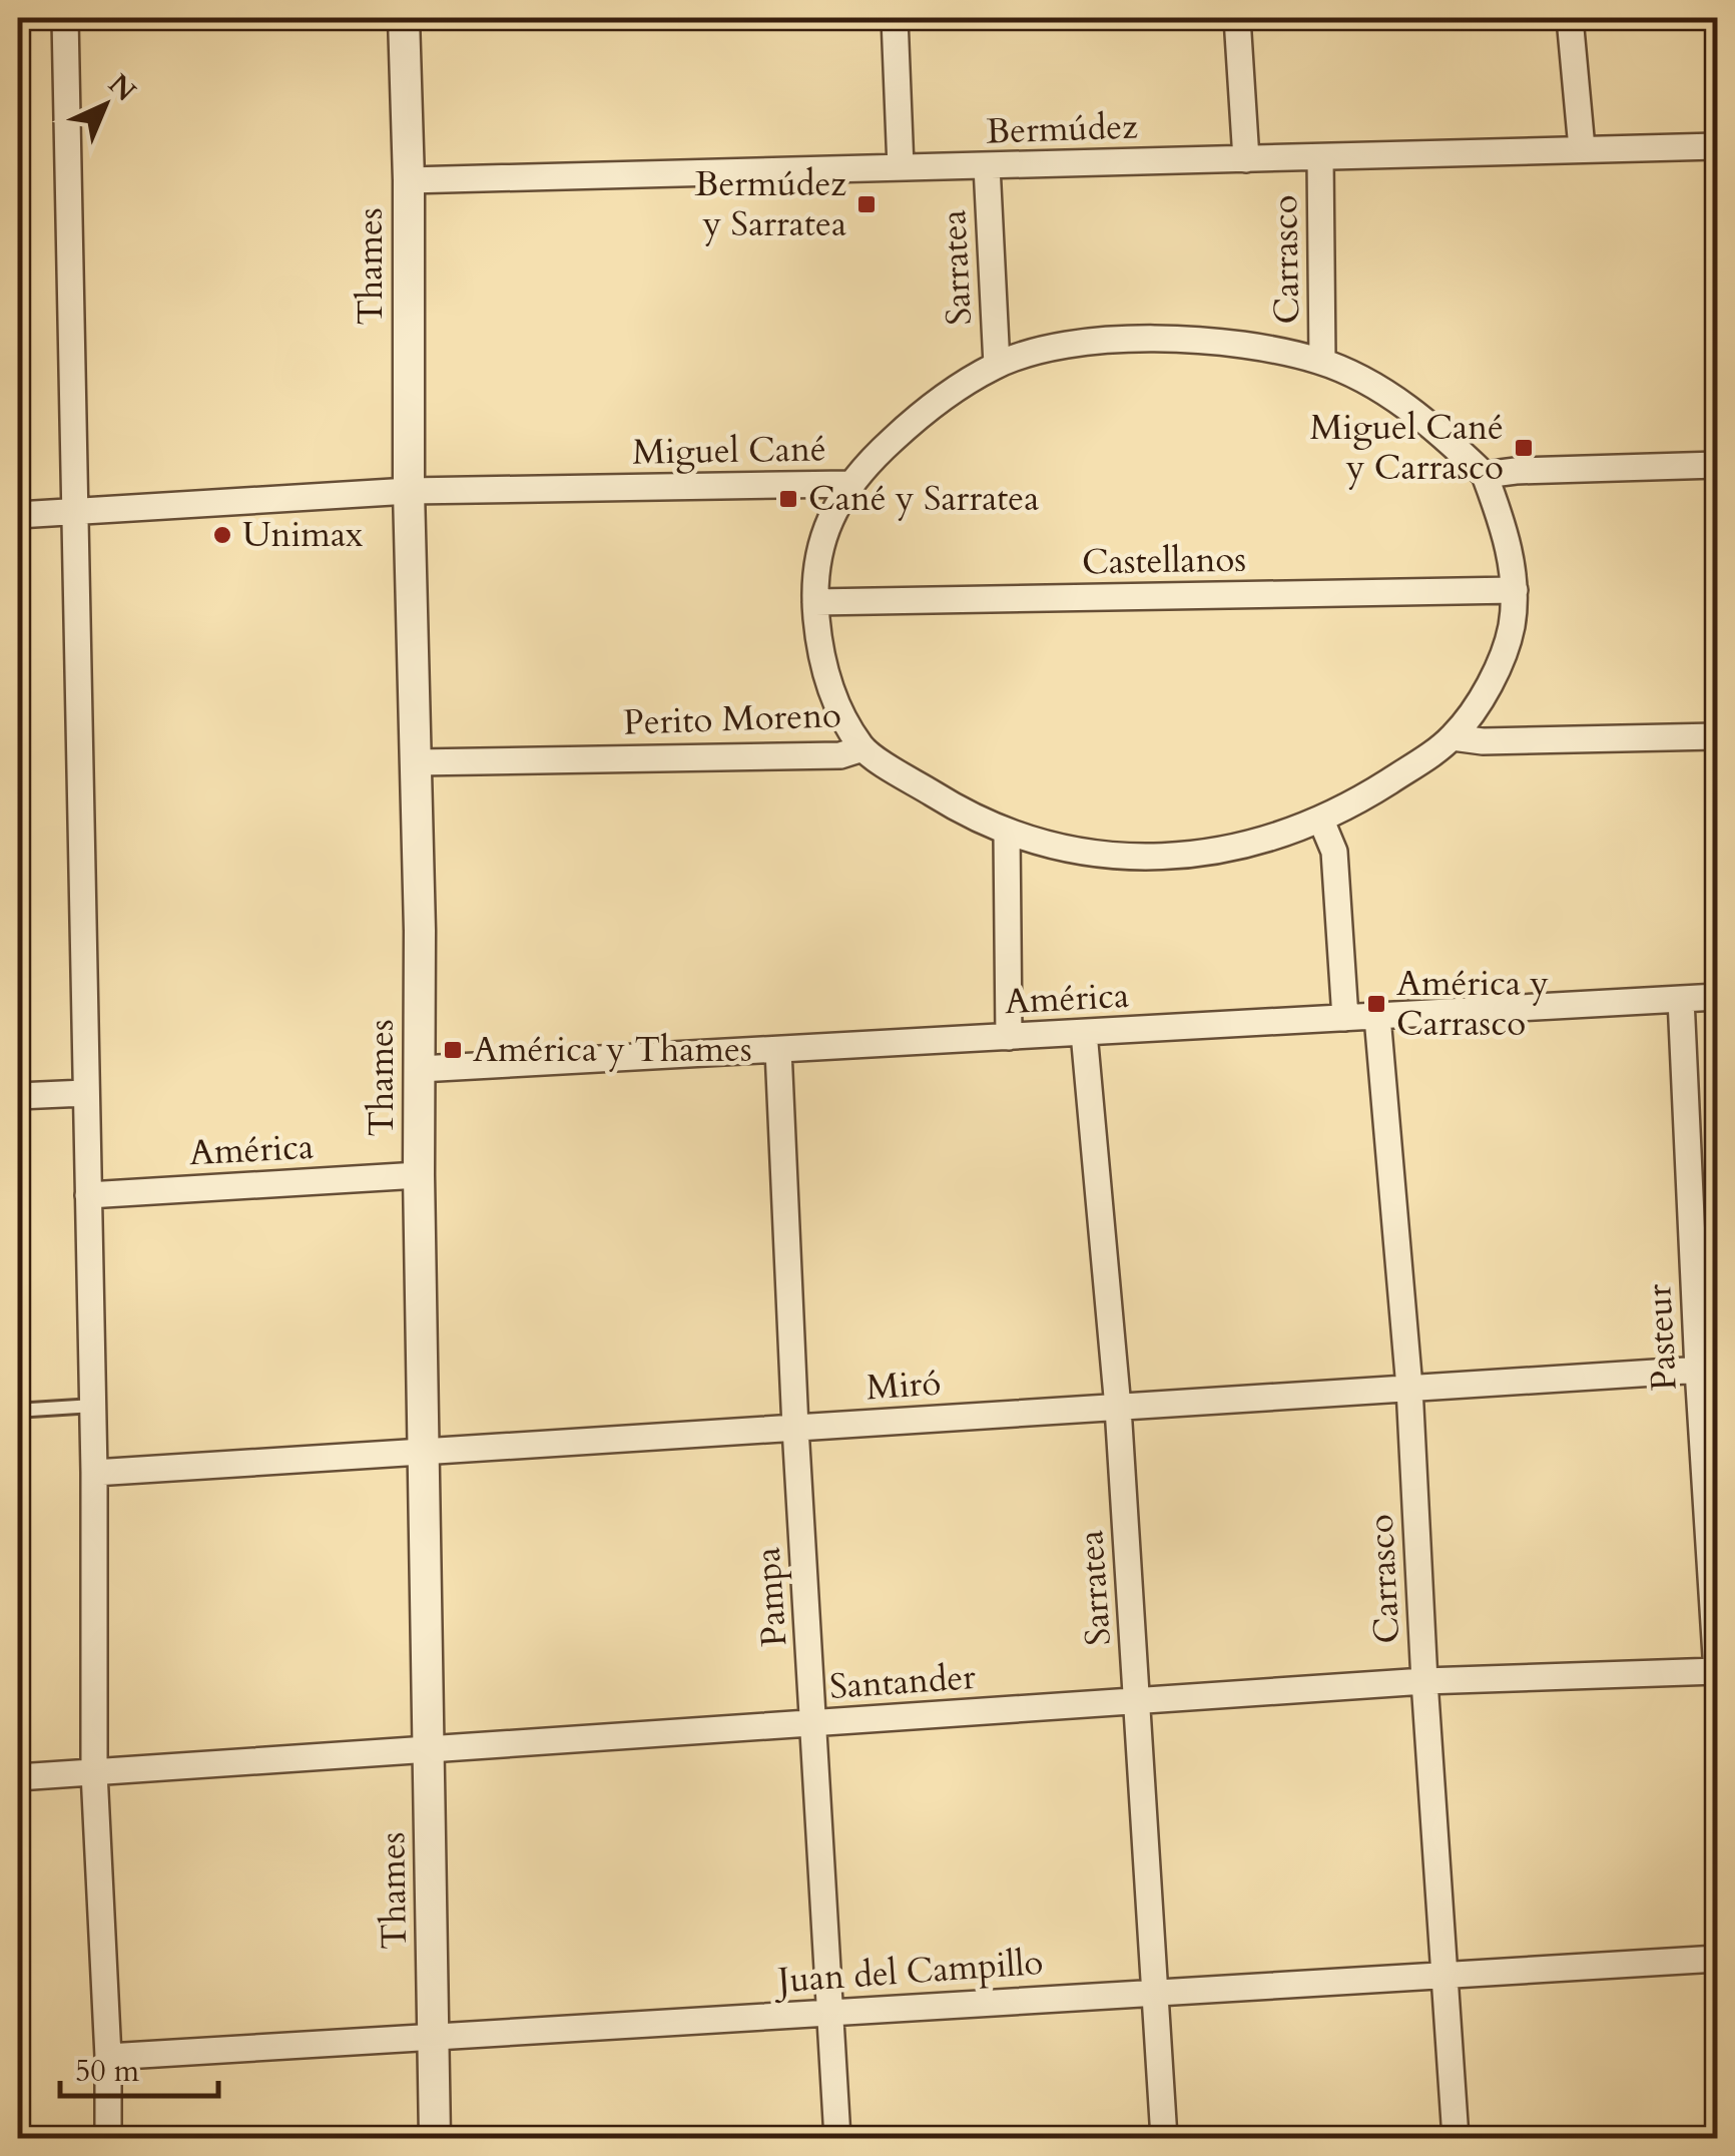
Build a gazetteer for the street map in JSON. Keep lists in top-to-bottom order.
{
  "streets": {
    "street": [
      "Bermúdez",
      "Carrasco",
      "Thames",
      "Sarratea",
      "Miguel Cané",
      "Castellanos",
      "Perito Moreno",
      "América",
      "Pasteur",
      "Miró",
      "Pampa",
      "Santander",
      "Juan del Campillo"
    ]
  },
  "crossings": [
    ["Bermúdez", "Carrasco"],
    ["Bermúdez", "Thames"],
    ["Bermúdez", "Sarratea"],
    ["Carrasco", "Miguel Cané"],
    ["Carrasco", "América"],
    ["Carrasco", "Miró"],
    ["Carrasco", "Santander"],
    ["Carrasco", "Juan del Campillo"],
    ["Thames", "Miguel Cané"],
    ["Thames", "Perito Moreno"],
    ["Thames", "América"],
    ["Thames", "Miró"],
    ["Thames", "Santander"],
    ["Thames", "Juan del Campillo"],
    ["Sarratea", "Miguel Cané"],
    ["Sarratea", "América"],
    ["Sarratea", "Miró"],
    ["Sarratea", "Santander"],
    ["Sarratea", "Juan del Campillo"],
    ["América", "Pasteur"],
    ["América", "Pampa"],
    ["Pasteur", "Miró"],
    ["Pasteur", "Santander"],
    ["Miró", "Pampa"],
    ["Pampa", "Santander"],
    ["Pampa", "Juan del Campillo"]
  ],
  "places": {
    "transit": [
      "Bermúdez y Sarratea",
      "Miguel Cané y Carrasco",
      "Cané y Sarratea",
      "América y Carrasco",
      "América y Thames"
    ],
    "other": ["Unimax"]
  },
  "scale_bar": "50 m",
  "north": "top right"
}
